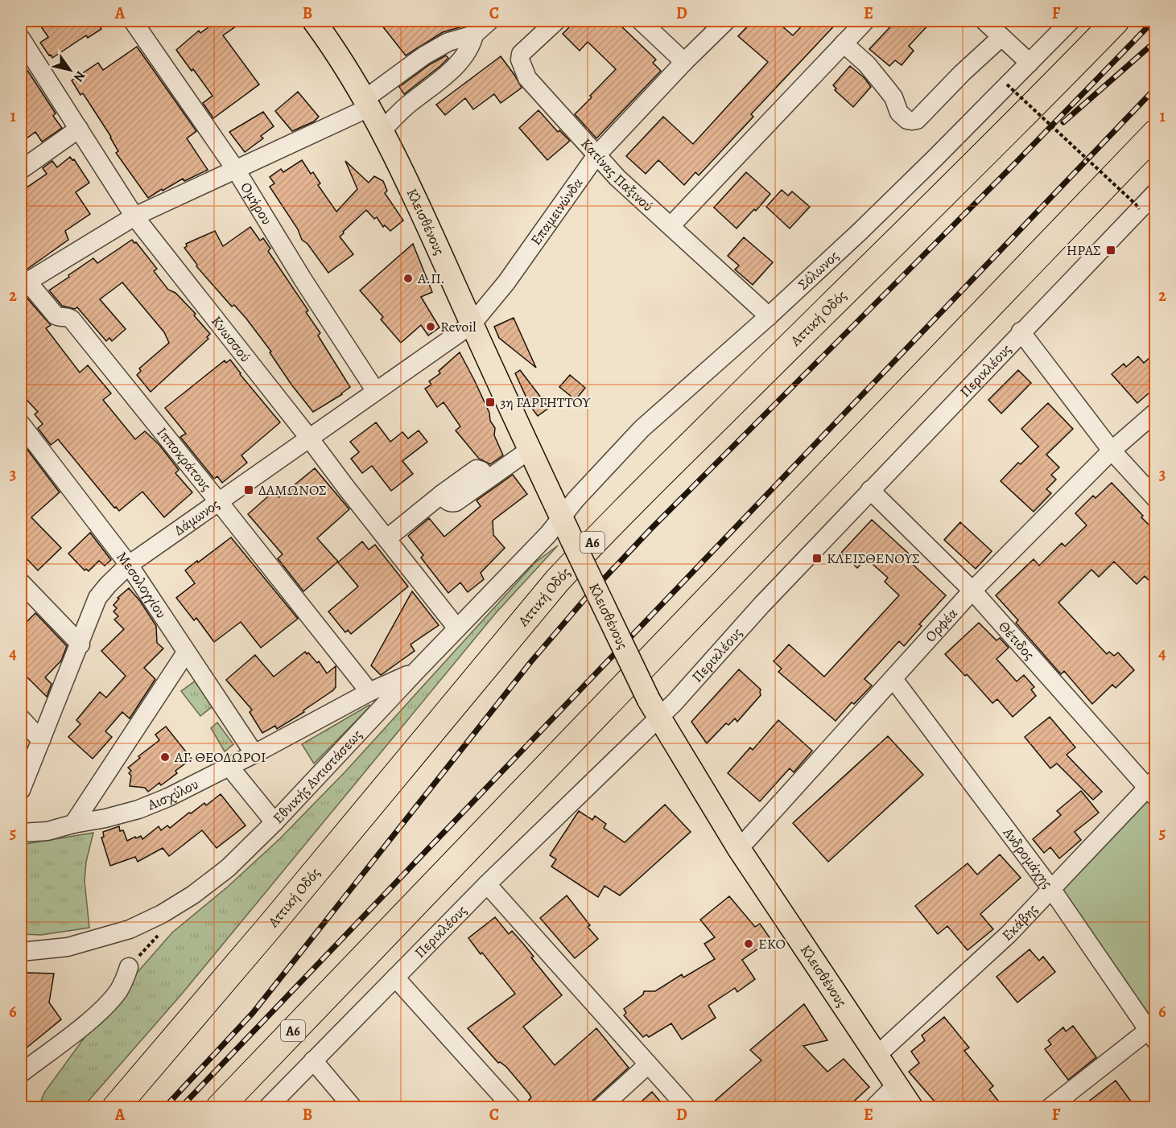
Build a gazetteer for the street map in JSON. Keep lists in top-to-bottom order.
{
  "streets": {
    "highway": ["Αττική Οδός", "Α6"],
    "main road": ["Κλεισθένους"],
    "street": [
      "Κατίνας Παξινού",
      "Ομήρου",
      "Επαμεινώνδα",
      "Σόλωνος",
      "Κνωσσού",
      "Περικλέους",
      "Ιπποκράτους",
      "Δάμωνος",
      "Μεσολογγίου",
      "Ορφέα",
      "Θέτιδος",
      "Εθνικής Αντιστάσεως",
      "Αισχύλου",
      "Ανδρομάχης",
      "Εκάβης"
    ]
  },
  "crossings": [
    ["Κατίνας Παξινού", "Επαμεινώνδα"],
    ["Κατίνας Παξινού", "Σόλωνος"],
    ["Ομήρου", "Δάμωνος"],
    ["Επαμεινώνδα", "Κλεισθένους"],
    ["Επαμεινώνδα", "Δάμωνος"],
    ["Κλεισθένους", "Σόλωνος"],
    ["Κλεισθένους", "Περικλέους"],
    ["Κλεισθένους", "Δάμωνος"],
    ["Κλεισθένους", "Ορφέα"],
    ["Κλεισθένους", "Εθνικής Αντιστάσεως"],
    ["Κλεισθένους", "Εκάβης"],
    ["Σόλωνος", "Εθνικής Αντιστάσεως"],
    ["Κνωσσού", "Δάμωνος"],
    ["Κνωσσού", "Εθνικής Αντιστάσεως"],
    ["Περικλέους", "Θέτιδος"],
    ["Ιπποκράτους", "Δάμωνος"],
    ["Ιπποκράτους", "Αισχύλου"],
    ["Δάμωνος", "Μεσολογγίου"],
    ["Μεσολογγίου", "Αισχύλου"],
    ["Ορφέα", "Θέτιδος"],
    ["Ορφέα", "Ανδρομάχης"],
    ["Θέτιδος", "Εκάβης"],
    ["Εθνικής Αντιστάσεως", "Αισχύλου"],
    ["Ανδρομάχης", "Εκάβης"]
  ],
  "places": {
    "transit": [
      "ΗΡΑΣ",
      "3η ΓΑΡΓΗΤΤΟΥ",
      "ΔΑΜΩΝΟΣ",
      "ΚΛΕΙΣΘΕΝΟΥΣ"
    ],
    "other": [
      "Α.Π.",
      "Revoil",
      "ΑΓ. ΘΕΟΔΩΡΟΙ",
      "ΕΚΟ"
    ]
  },
  "north": "bottom right",
  "grid": {
    "columns": [
      "A",
      "B",
      "C",
      "D",
      "E",
      "F"
    ],
    "rows": [
      "1",
      "2",
      "3",
      "4",
      "5",
      "6"
    ]
  }
}
